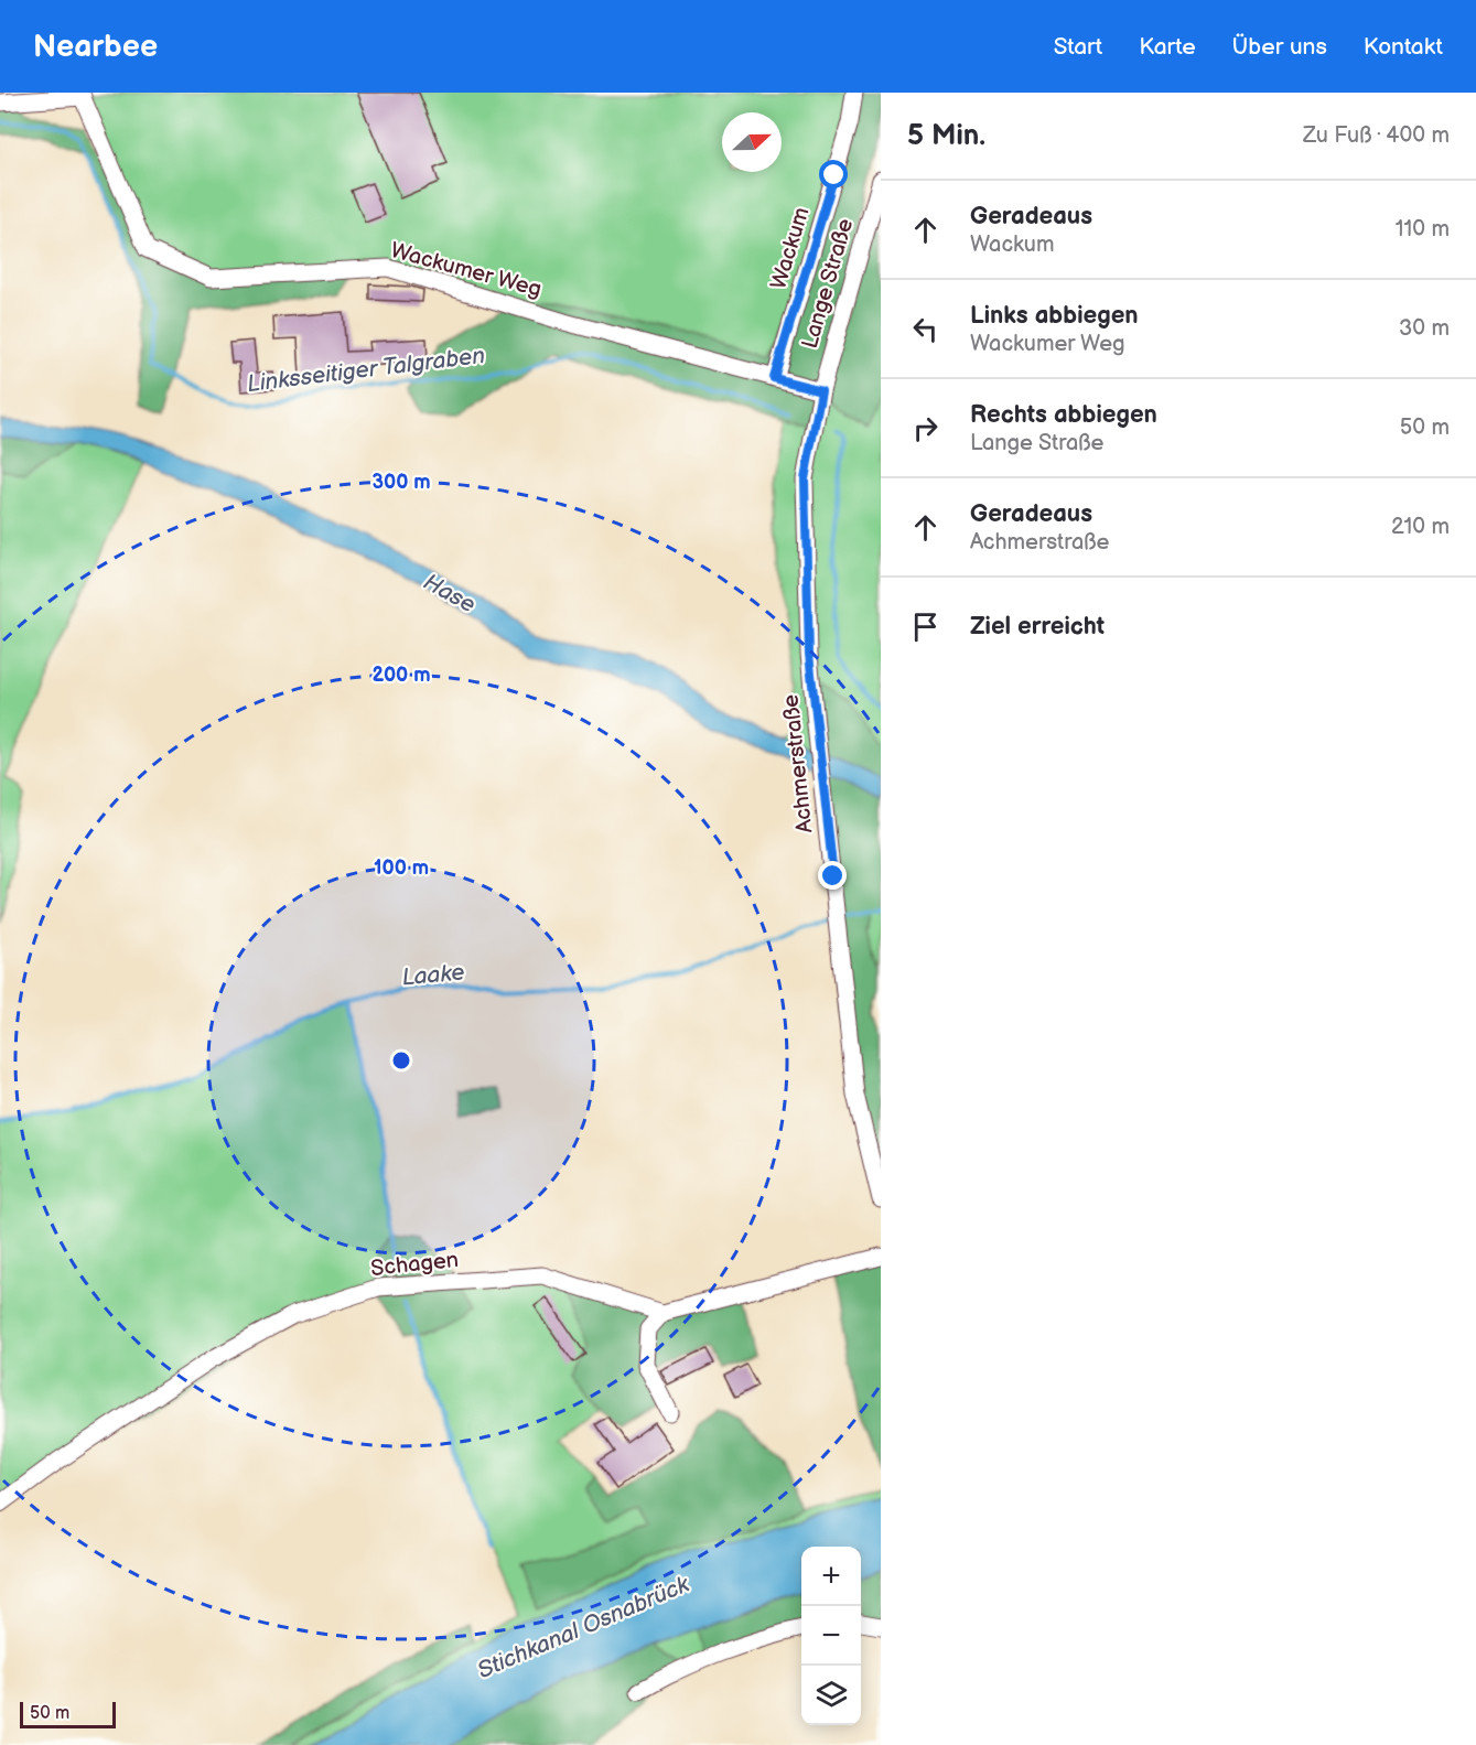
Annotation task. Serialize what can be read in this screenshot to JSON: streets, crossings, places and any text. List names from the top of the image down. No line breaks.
{"streets":{"street":["Wackum","Wackumer Weg","Lange Straße","Achmerstraße","Schagen"]},"crossings":[["Wackum","Wackumer Weg"],["Wackumer Weg","Lange Straße"],["Lange Straße","Achmerstraße"]],"water":["Linksseitiger Talgraben","Hase","Laake","Stichkanal Osnabrück"],"scale_bar":"50 m","north":"right","page":{"header":"Nearbee","nav":["Start","Karte","Über uns","Kontakt"],"heading":["5 Min.","Zu Fuß · 400 m"],"list":[["Geradeaus","Wackum","110 m"],["Links abbiegen","Wackumer Weg","30 m"],["Rechts abbiegen","Lange Straße","50 m"],["Geradeaus","Achmerstraße","210 m"],"Ziel erreicht"],"map_buttons":["+","−"],"scale":"50 m"},"rings":["300 m","200 m","100 m"]}
